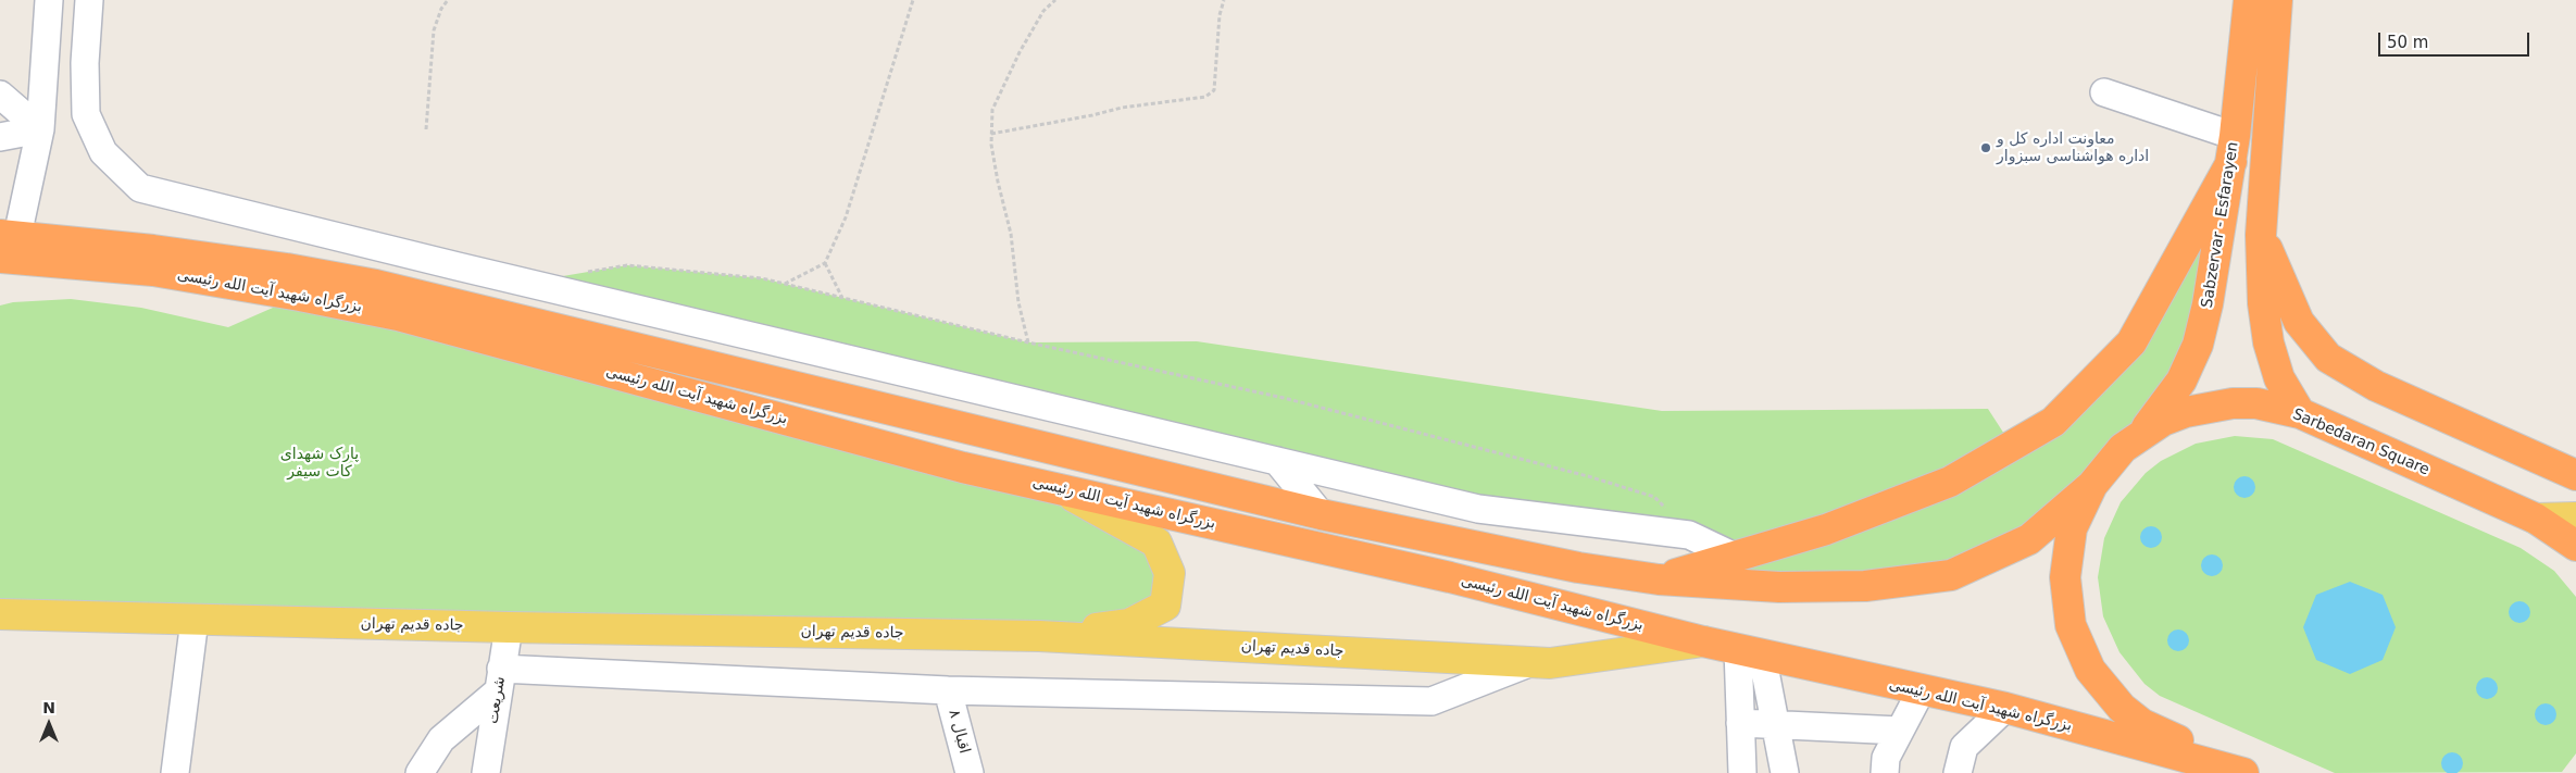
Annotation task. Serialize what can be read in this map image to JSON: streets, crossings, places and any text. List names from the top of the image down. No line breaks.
{"streets":{"highway":["Sabzervar - Esfarayen","بزرگراه شهید آیت الله رئیسی","Sarbedaran Square"],"main road":["جاده قدیم تهران"],"street":["شریعت","اقبال ۸"]},"crossings":[["Sabzervar - Esfarayen","Sarbedaran Square"],["بزرگراه شهید آیت الله رئیسی","Sarbedaran Square"],["بزرگراه شهید آیت الله رئیسی","جاده قدیم تهران"],["جاده قدیم تهران","شریعت"]],"parks":["پارک شهدای کات سیفر"],"places":["معاونت اداره کل و اداره هواشناسی سبزوار"],"scale_bar":"50 m","north":"top"}
